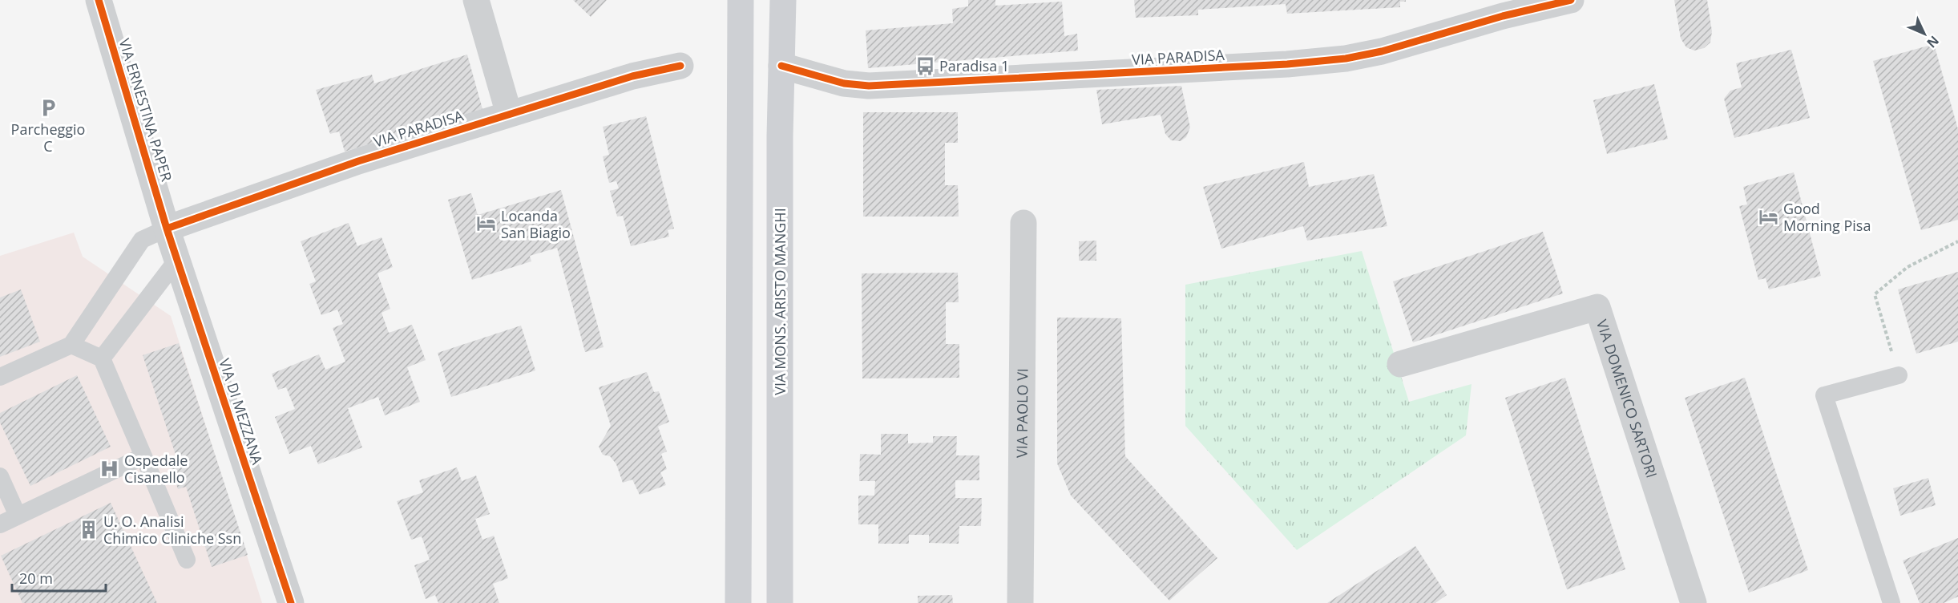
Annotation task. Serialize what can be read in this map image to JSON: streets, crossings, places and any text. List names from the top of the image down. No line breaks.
{"streets":{"main road":["VIA MONS. ARISTO MANGHI"],"street":["VIA PARADISA","VIA ERNESTINA PAPER","VIA DOMENICO SARTORI","VIA DI MEZZANA","VIA PAOLO VI"]},"crossings":[["VIA PARADISA","VIA ERNESTINA PAPER"],["VIA PARADISA","VIA MONS. ARISTO MANGHI"],["VIA PARADISA","VIA DI MEZZANA"],["VIA ERNESTINA PAPER","VIA DI MEZZANA"]],"places":{"bus stop":["Paradisa 1"],"parking":["Parcheggio C"],"hotel":["Good Morning Pisa","Locanda San Biagio"],"hospital":["Ospedale Cisanello"],"building":["U. O. Analisi Chimico Cliniche Ssn"]},"scale_bar":"20 m","north":"bottom right"}
